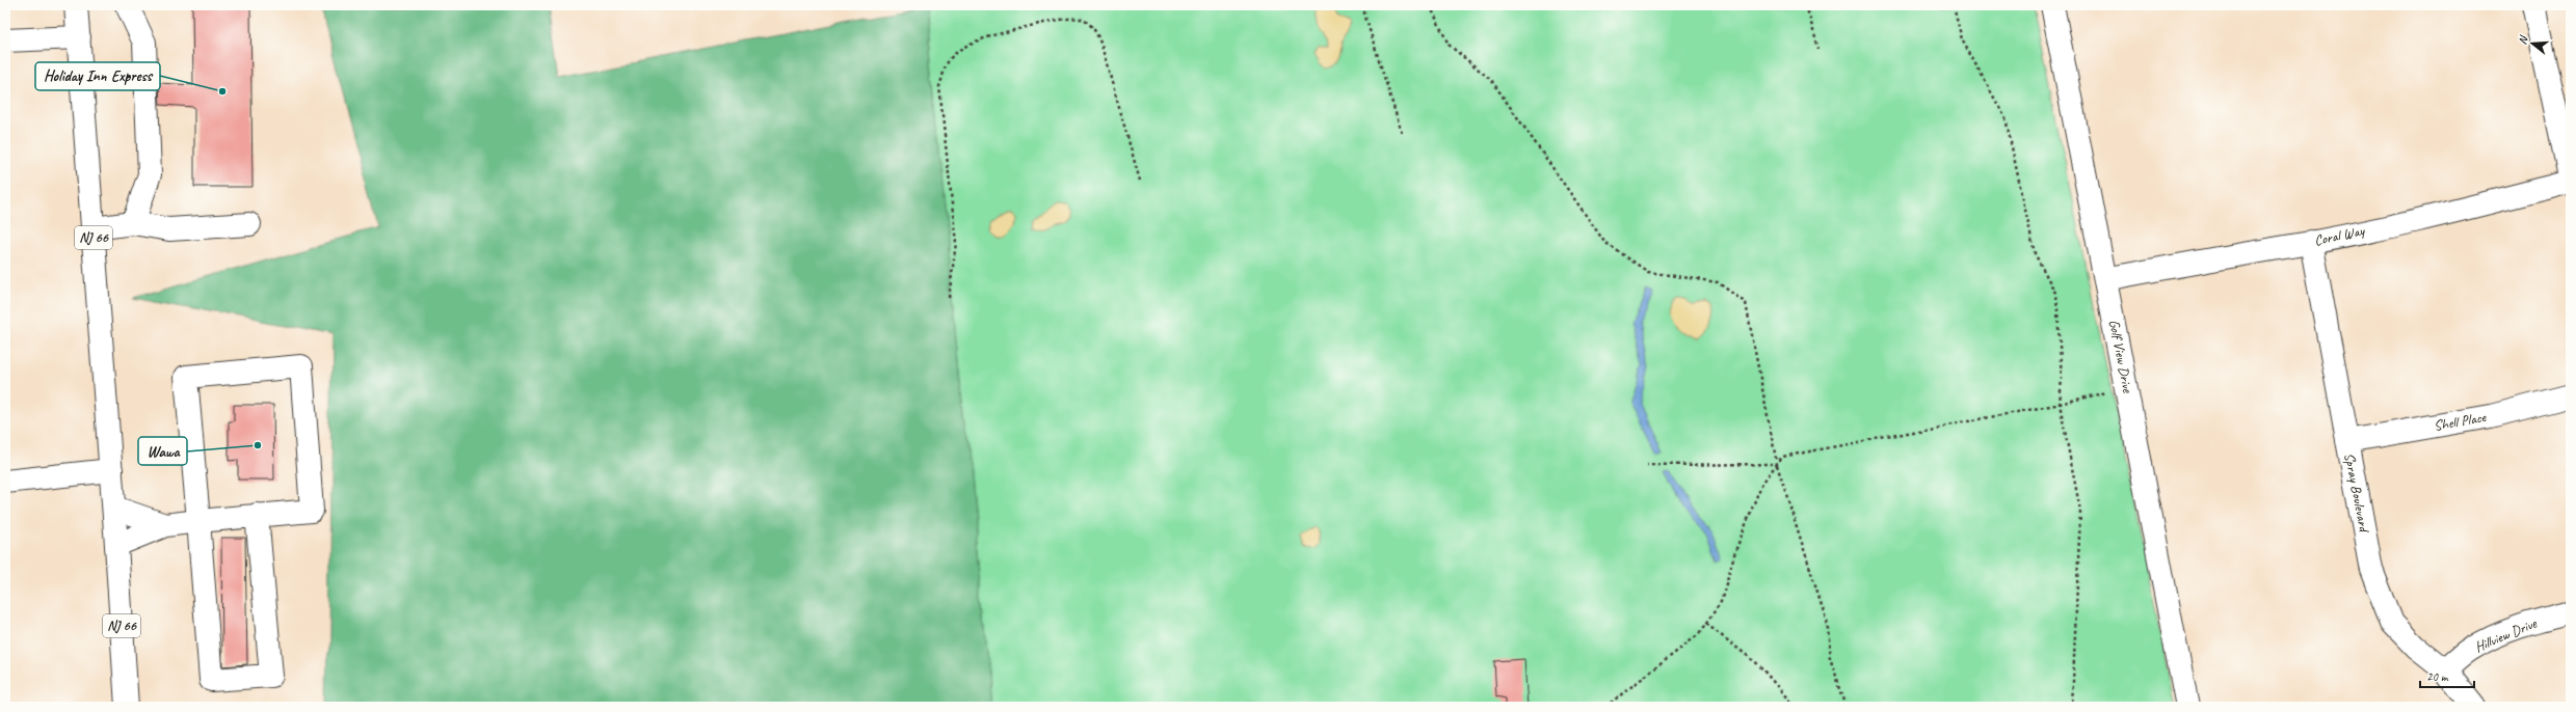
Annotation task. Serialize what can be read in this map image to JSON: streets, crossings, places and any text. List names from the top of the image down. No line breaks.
{"streets":{"main road":["Coral Way","NJ 66","Golf View Drive","Shell Place","Spray Boulevard","Hillview Drive"]},"crossings":[["Coral Way","Golf View Drive"],["Coral Way","Spray Boulevard"],["Shell Place","Spray Boulevard"],["Spray Boulevard","Hillview Drive"]],"places":["Holiday Inn Express","Wawa"],"scale_bar":"20 m","north":"left"}
